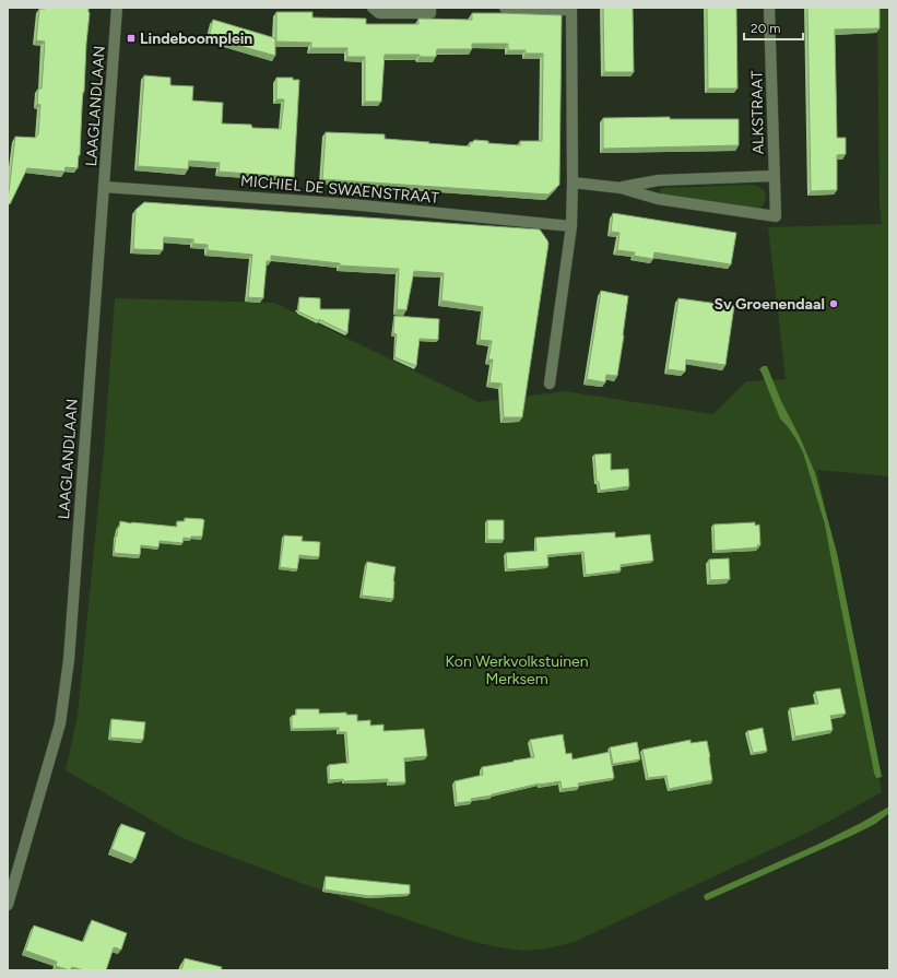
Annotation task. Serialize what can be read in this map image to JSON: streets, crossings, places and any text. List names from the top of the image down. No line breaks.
{"streets":{"street":["LAAGLANDLAAN","ALKSTRAAT","MICHIEL DE SWAENSTRAAT"]},"crossings":[["LAAGLANDLAAN","MICHIEL DE SWAENSTRAAT"]],"parks":["Kon Werkvolkstuinen Merksem"],"places":{"transit":["Lindeboomplein"],"other":["Sv Groenendaal"]},"scale_bar":"20 m"}
